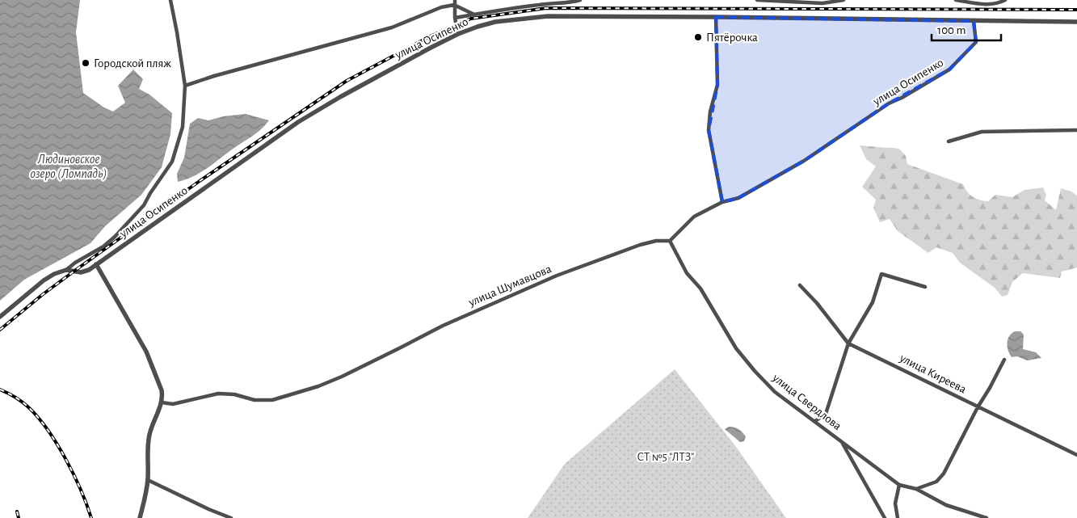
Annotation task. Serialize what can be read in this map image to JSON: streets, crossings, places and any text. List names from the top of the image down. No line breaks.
{"streets":{"street":["улица Осипенко","улица Шумавцова","улица Киреева","улица Свердлова"]},"crossings":[["улица Шумавцова","улица Свердлова"]],"water":["Людиновское озеро (Ломпадь)"],"parks":["СТ №5 \"ЛТЗ\""],"places":["Пятёрочка","Городской пляж"],"scale_bar":"100 m"}
